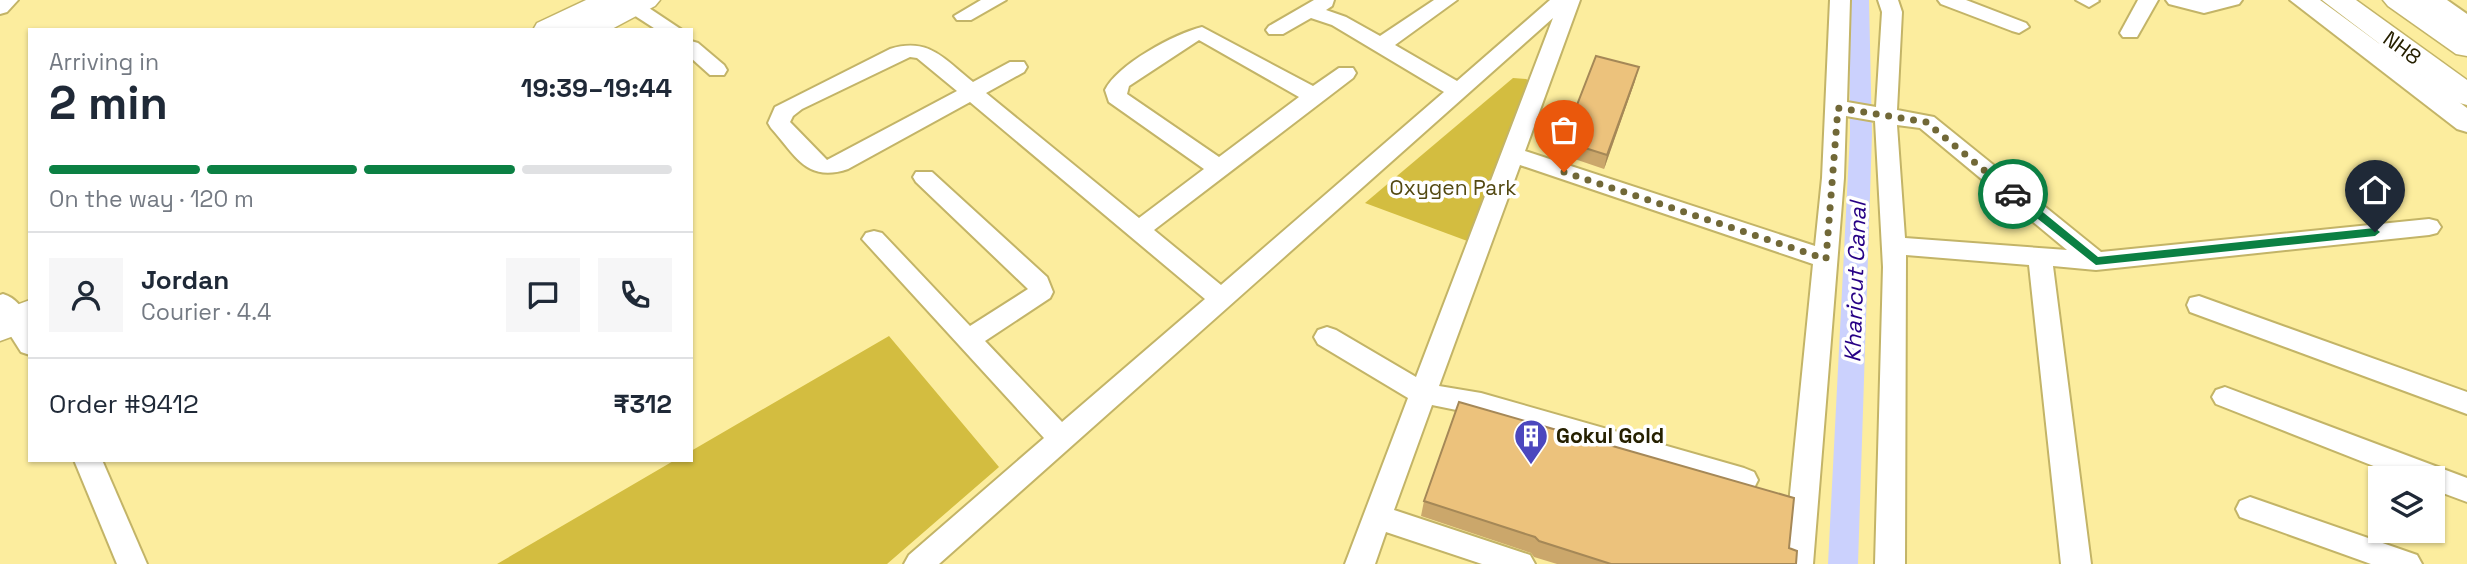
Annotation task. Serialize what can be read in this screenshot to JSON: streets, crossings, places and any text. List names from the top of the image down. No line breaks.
{"streets":{"main road":["NH8"]},"water":["Kharicut Canal"],"parks":["Oxygen Park"],"places":{"building":["Gokul Gold"]},"page":{"heading":["2 min","Arriving in","19:39–19:44"],"panel":["Jordan","Courier · 4.4","Order #9412","₹312"],"bar":"On the way · 120 m"}}
